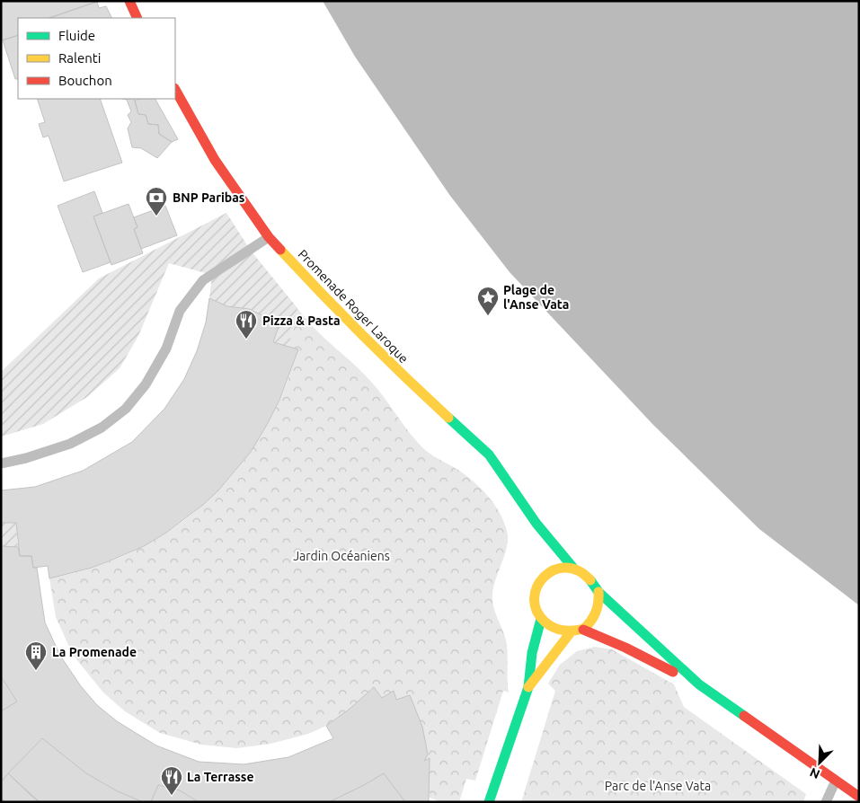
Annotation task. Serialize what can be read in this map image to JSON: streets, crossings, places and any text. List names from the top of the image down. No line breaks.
{"streets":{"main road":["Promenade Roger Laroque"]},"parks":["Jardin Océaniens","Parc de l'Anse Vata"],"places":{"bank":["BNP Paribas"],"place":["Plage de l'Anse Vata"],"restaurant":["Pizza & Pasta","La Terrasse"],"building":["La Promenade"]},"legend":["Fluide","Ralenti","Bouchon"],"north":"bottom left"}
